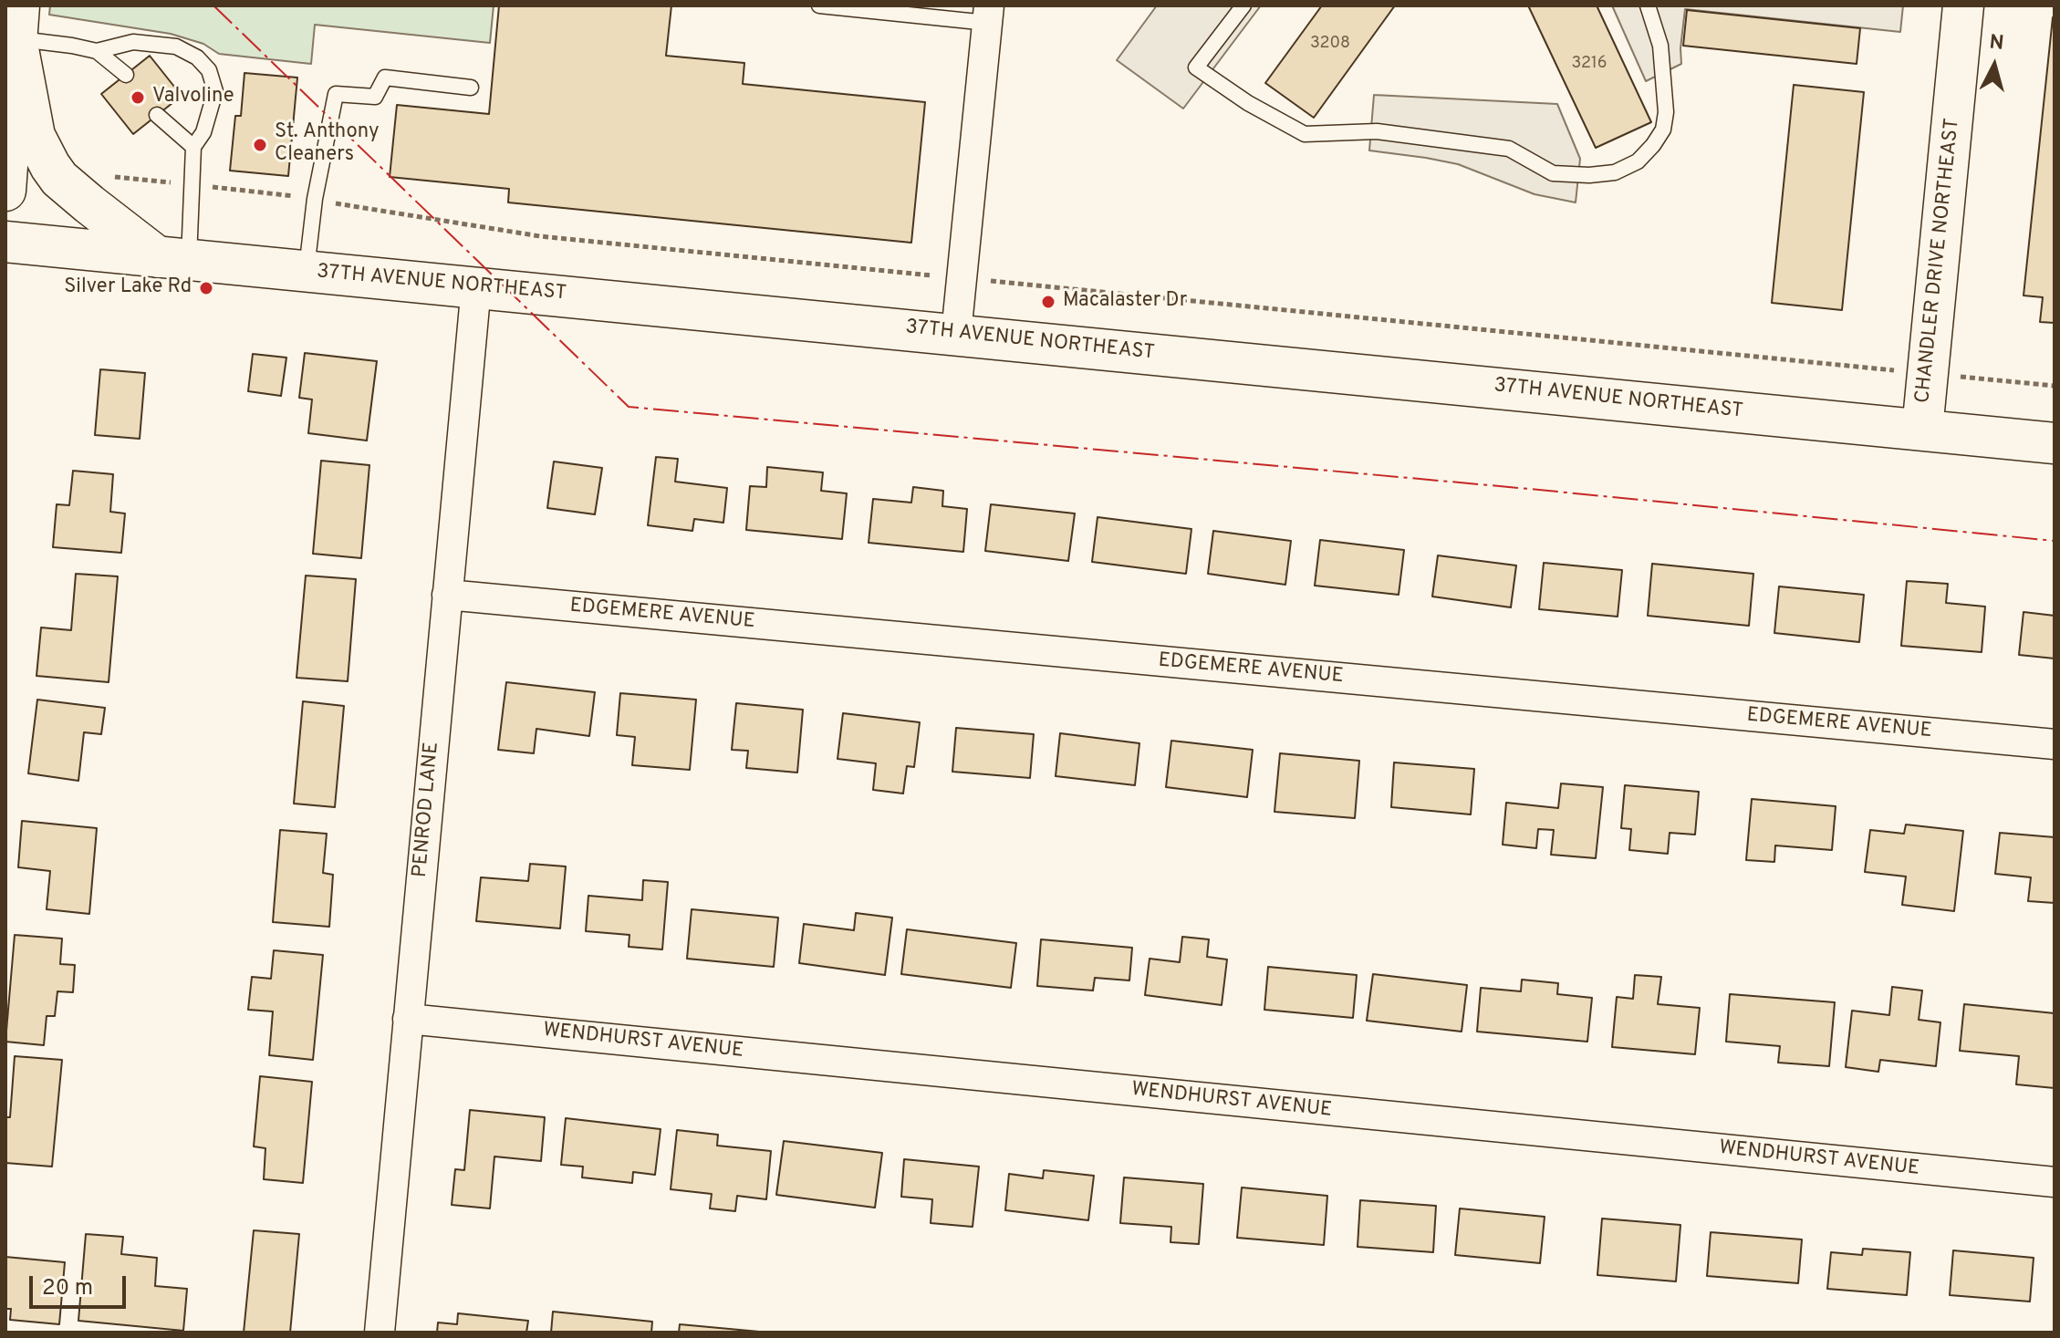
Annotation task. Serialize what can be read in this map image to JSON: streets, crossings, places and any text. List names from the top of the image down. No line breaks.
{"streets":{"main road":["CHANDLER DRIVE NORTHEAST","37TH AVENUE NORTHEAST"],"street":["EDGEMERE AVENUE","PENROD LANE","WENDHURST AVENUE"]},"crossings":[["CHANDLER DRIVE NORTHEAST","37TH AVENUE NORTHEAST"],["37TH AVENUE NORTHEAST","PENROD LANE"],["EDGEMERE AVENUE","PENROD LANE"],["PENROD LANE","WENDHURST AVENUE"]],"places":["Valvoline","St. Anthony Cleaners","Silver Lake Rd","Macalaster Dr"],"house_numbers":["3208","3216"],"scale_bar":"20 m","north":"top"}
